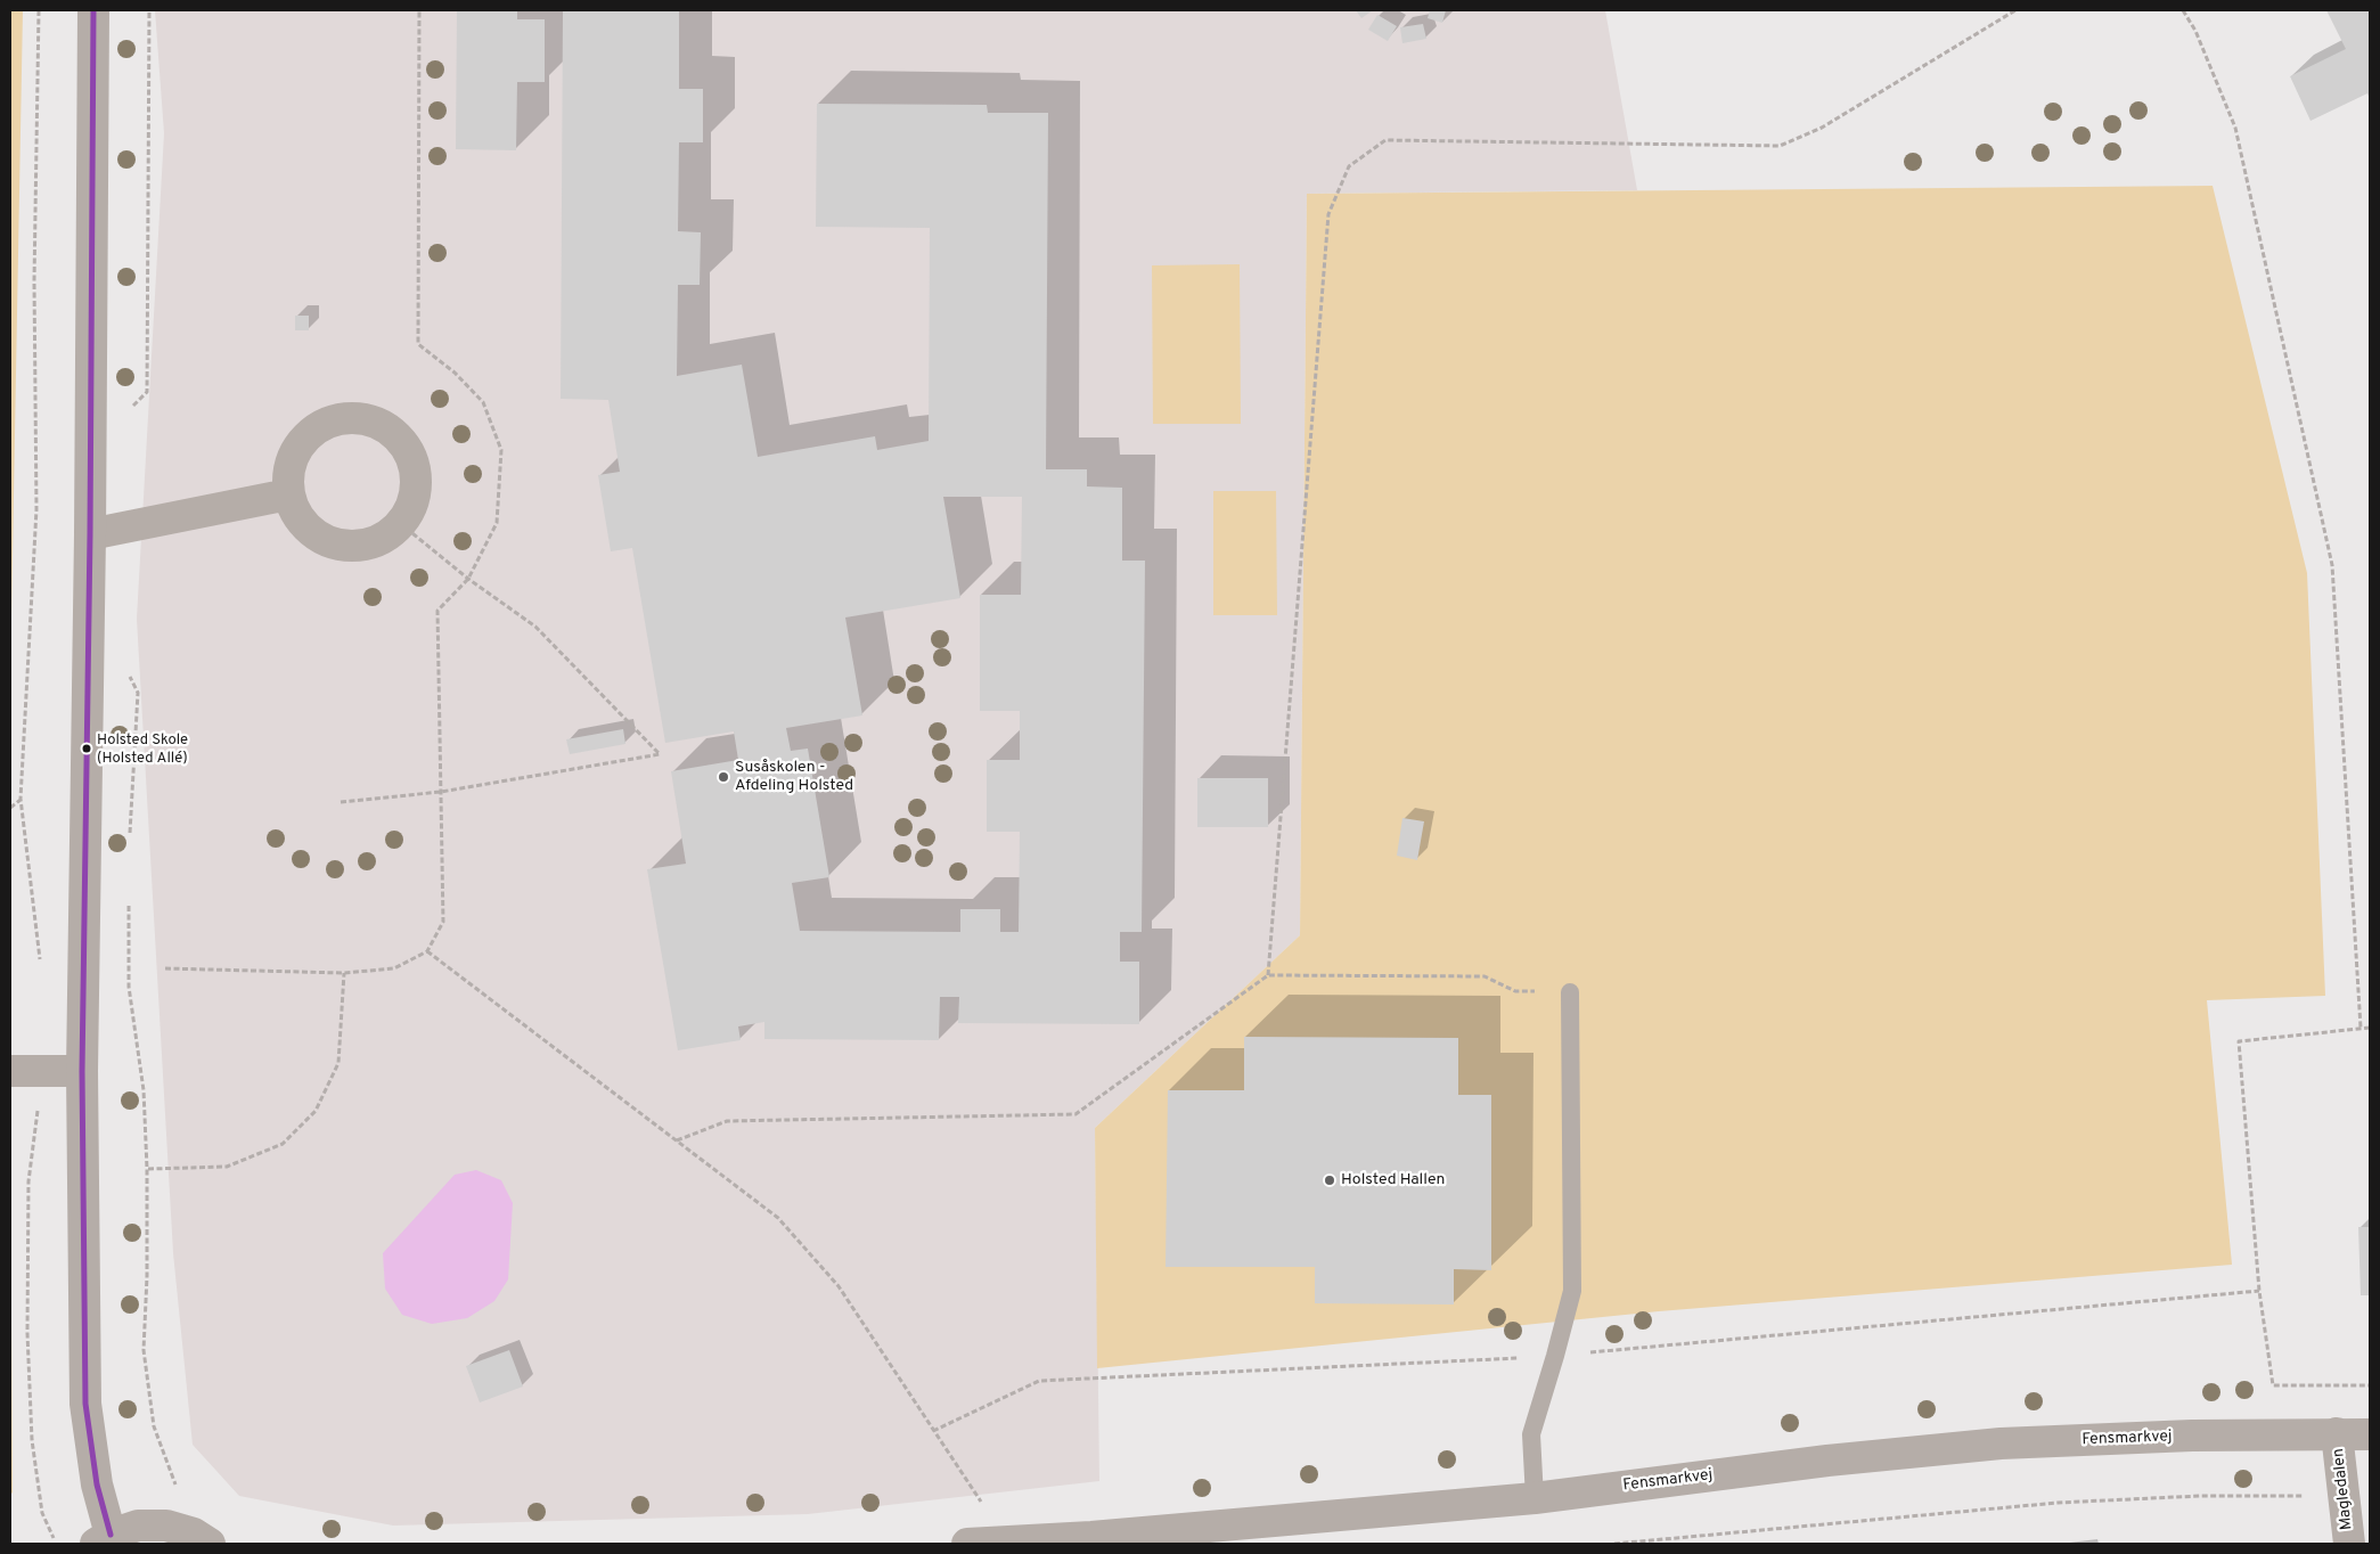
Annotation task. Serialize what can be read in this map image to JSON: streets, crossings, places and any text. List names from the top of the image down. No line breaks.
{"streets":{"street":["Fensmarkvej","Magledalen"]},"crossings":[["Fensmarkvej","Magledalen"]],"places":["Holsted Skole (Holsted Allé)","Susåskolen - Afdeling Holsted","Holsted Hallen"]}
